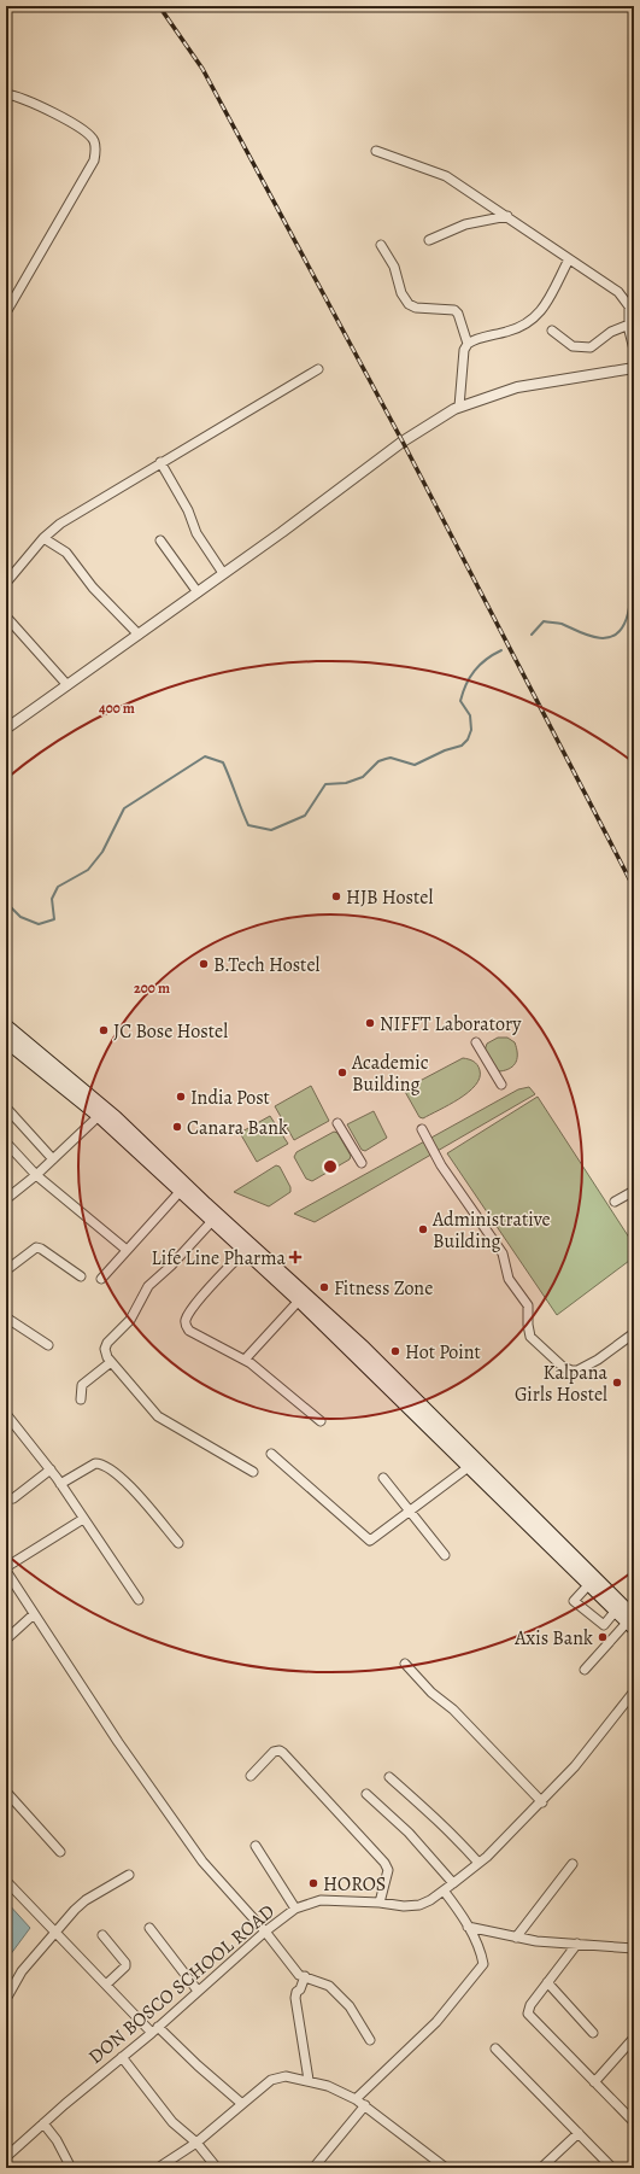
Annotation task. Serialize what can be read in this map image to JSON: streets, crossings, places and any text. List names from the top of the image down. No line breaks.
{"streets":{"street":["DON BOSCO SCHOOL ROAD"]},"places":{"other":["HJB Hostel","B.Tech Hostel","NIFFT Laboratory","JC Bose Hostel","Academic Building","India Post","Canara Bank","Administrative Building","Fitness Zone","Hot Point","Kalpana Girls Hostel","Axis Bank","HOROS"],"health":["Life Line Pharma"]},"rings":["400 m","200 m"]}
